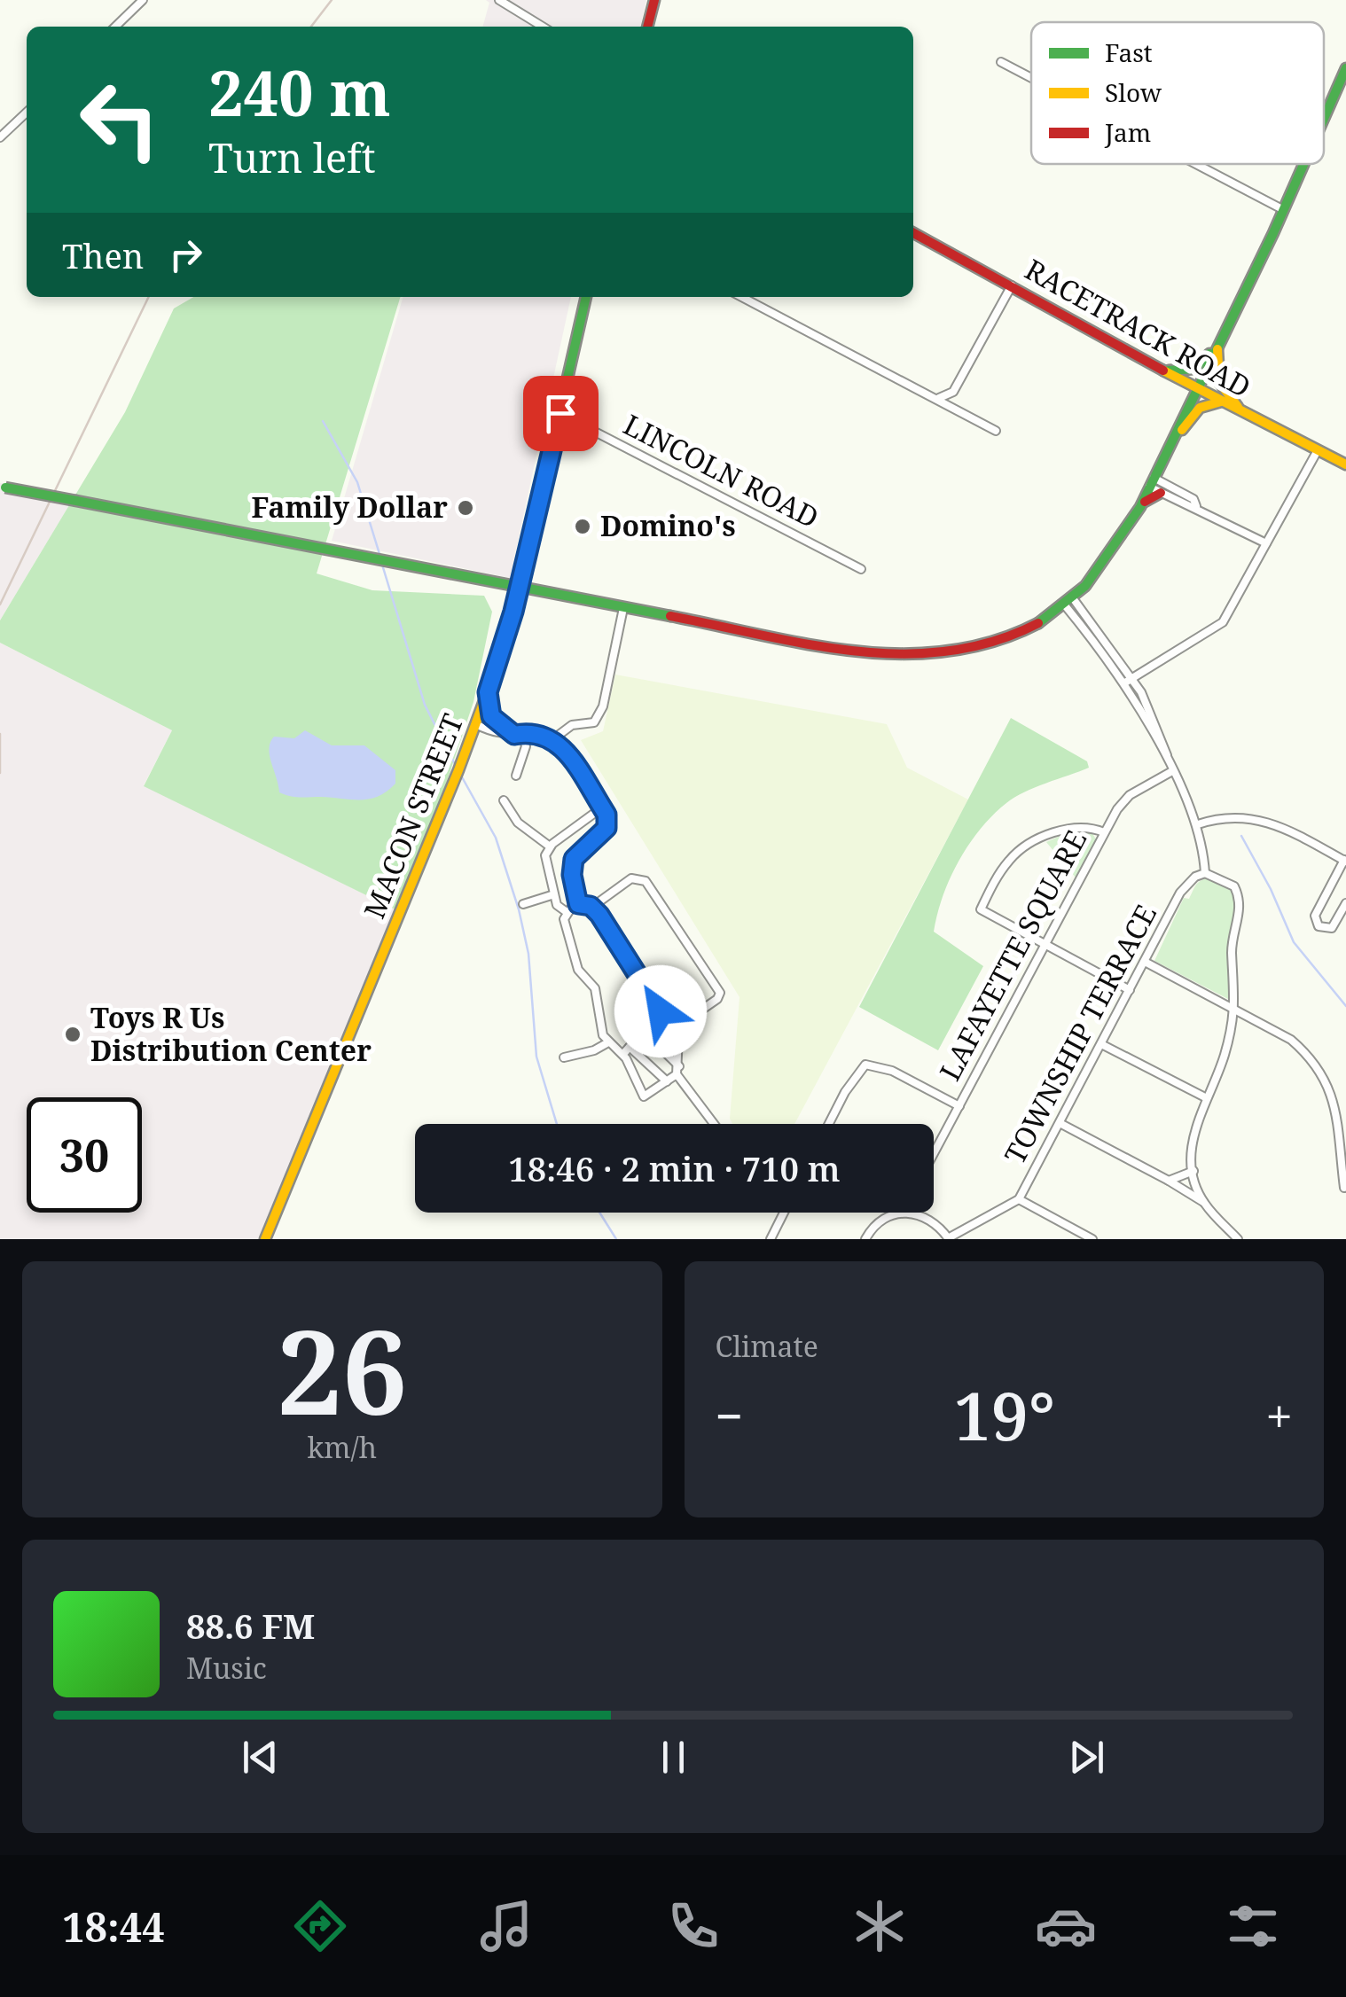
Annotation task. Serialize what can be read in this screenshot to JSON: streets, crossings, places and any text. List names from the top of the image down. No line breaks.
{"streets":{"main road":["RACETRACK ROAD","MACON STREET"],"street":["LINCOLN ROAD","LAFAYETTE SQUARE","TOWNSHIP TERRACE"]},"crossings":[["LINCOLN ROAD","MACON STREET"]],"places":["Family Dollar","Domino's","Toys R Us Distribution Center"],"legend":["Fast","Slow","Jam"],"page":{"turn":["240 m","Turn left"],"then":"Then","limit":"30","trip":"18:46 · 2 min · 710 m","tile":[["26","km/h"],"Climate"],"heat":["−","19°","+"],"song":["88.6 FM","Music"],"tabs":"18:44"}}
